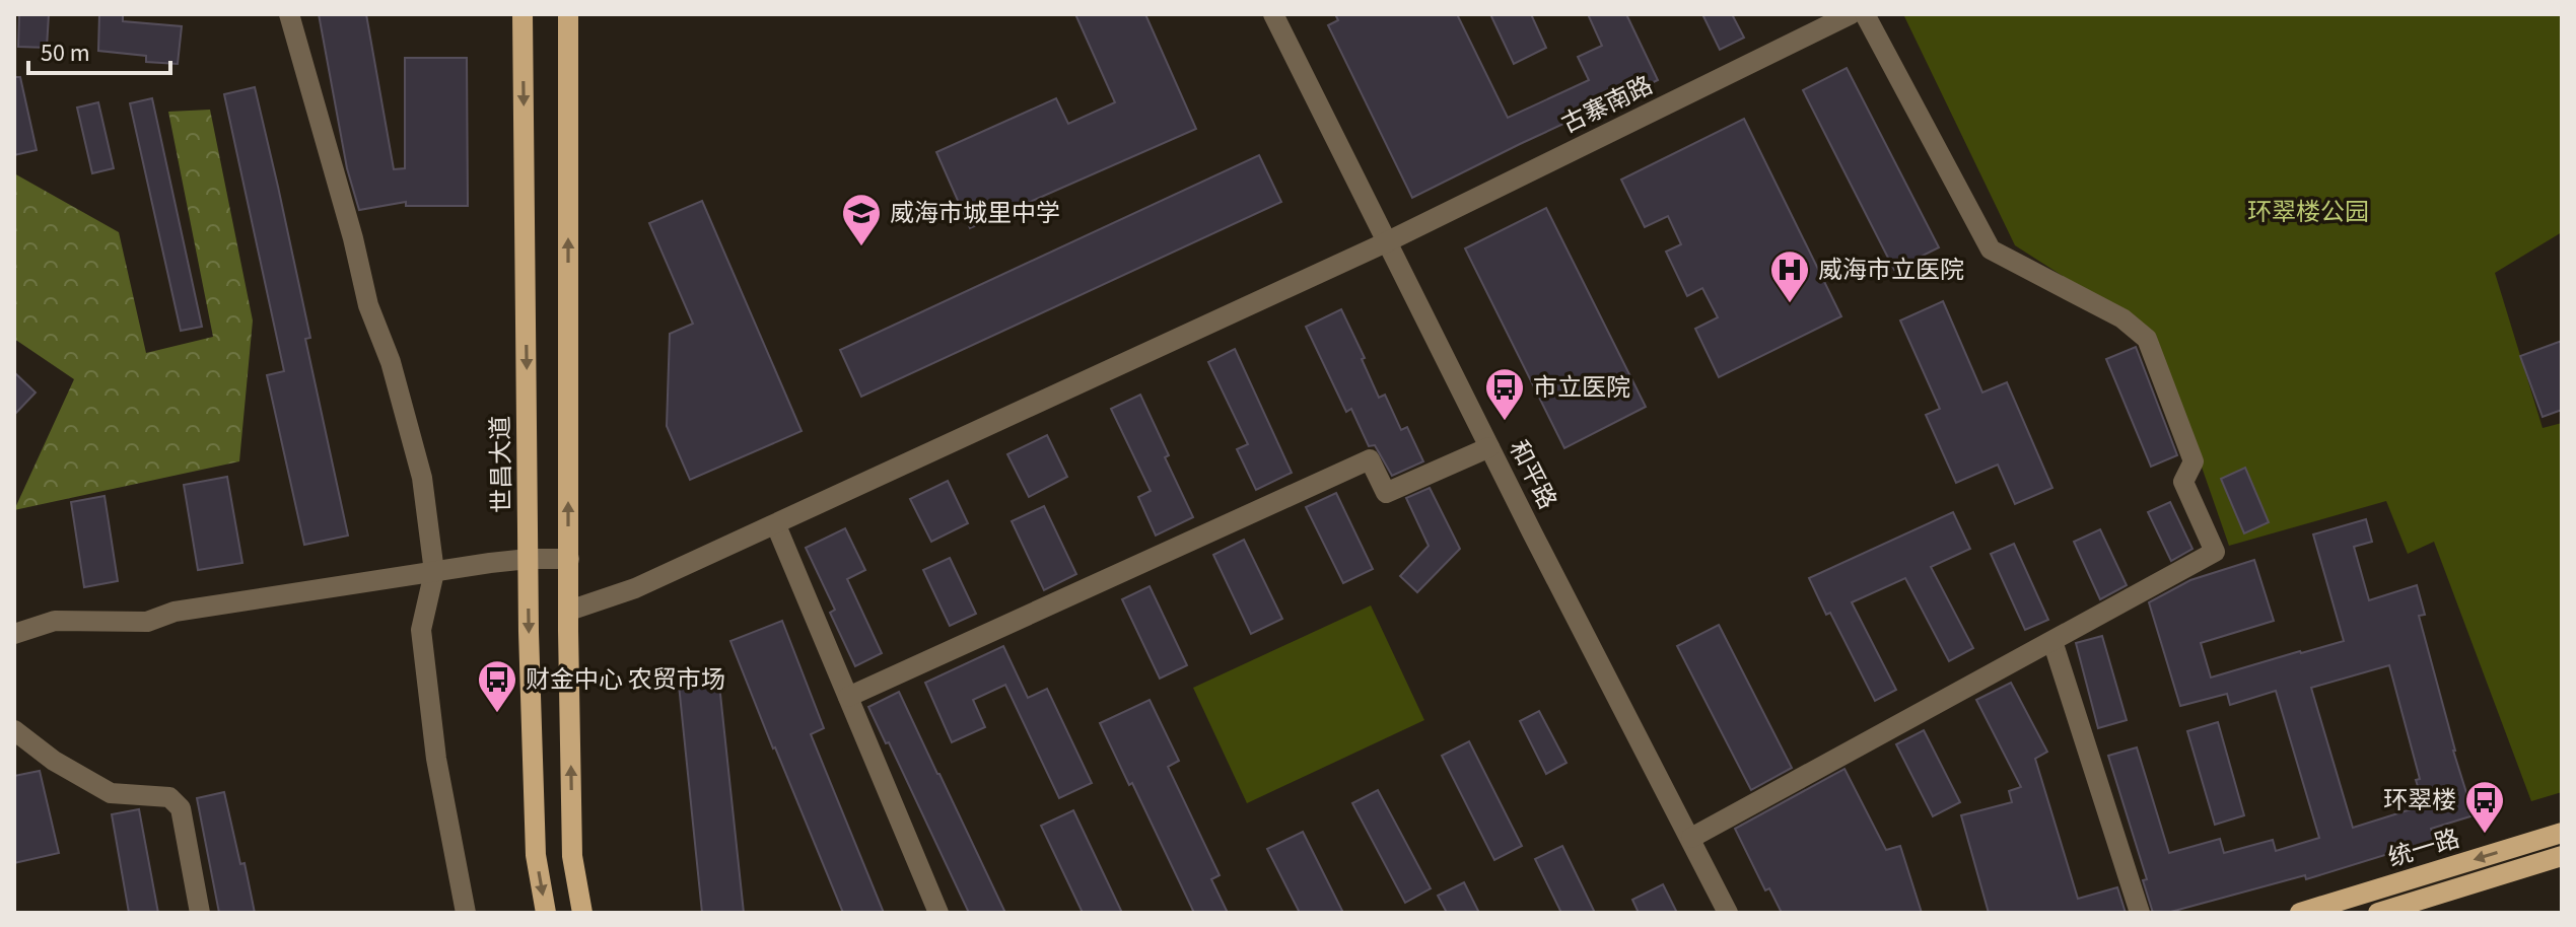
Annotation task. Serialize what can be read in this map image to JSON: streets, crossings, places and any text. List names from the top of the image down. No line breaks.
{"streets":{"main road":["世昌大道","统一路"],"street":["古寨南路","和平路"]},"crossings":[["古寨南路","和平路"]],"parks":["环翠楼公园"],"places":{"school or university":["威海市城里中学"],"hospital":["威海市立医院"],"bus stop":["市立医院","财金中心 农贸市场","环翠楼"]},"scale_bar":"50 m"}
